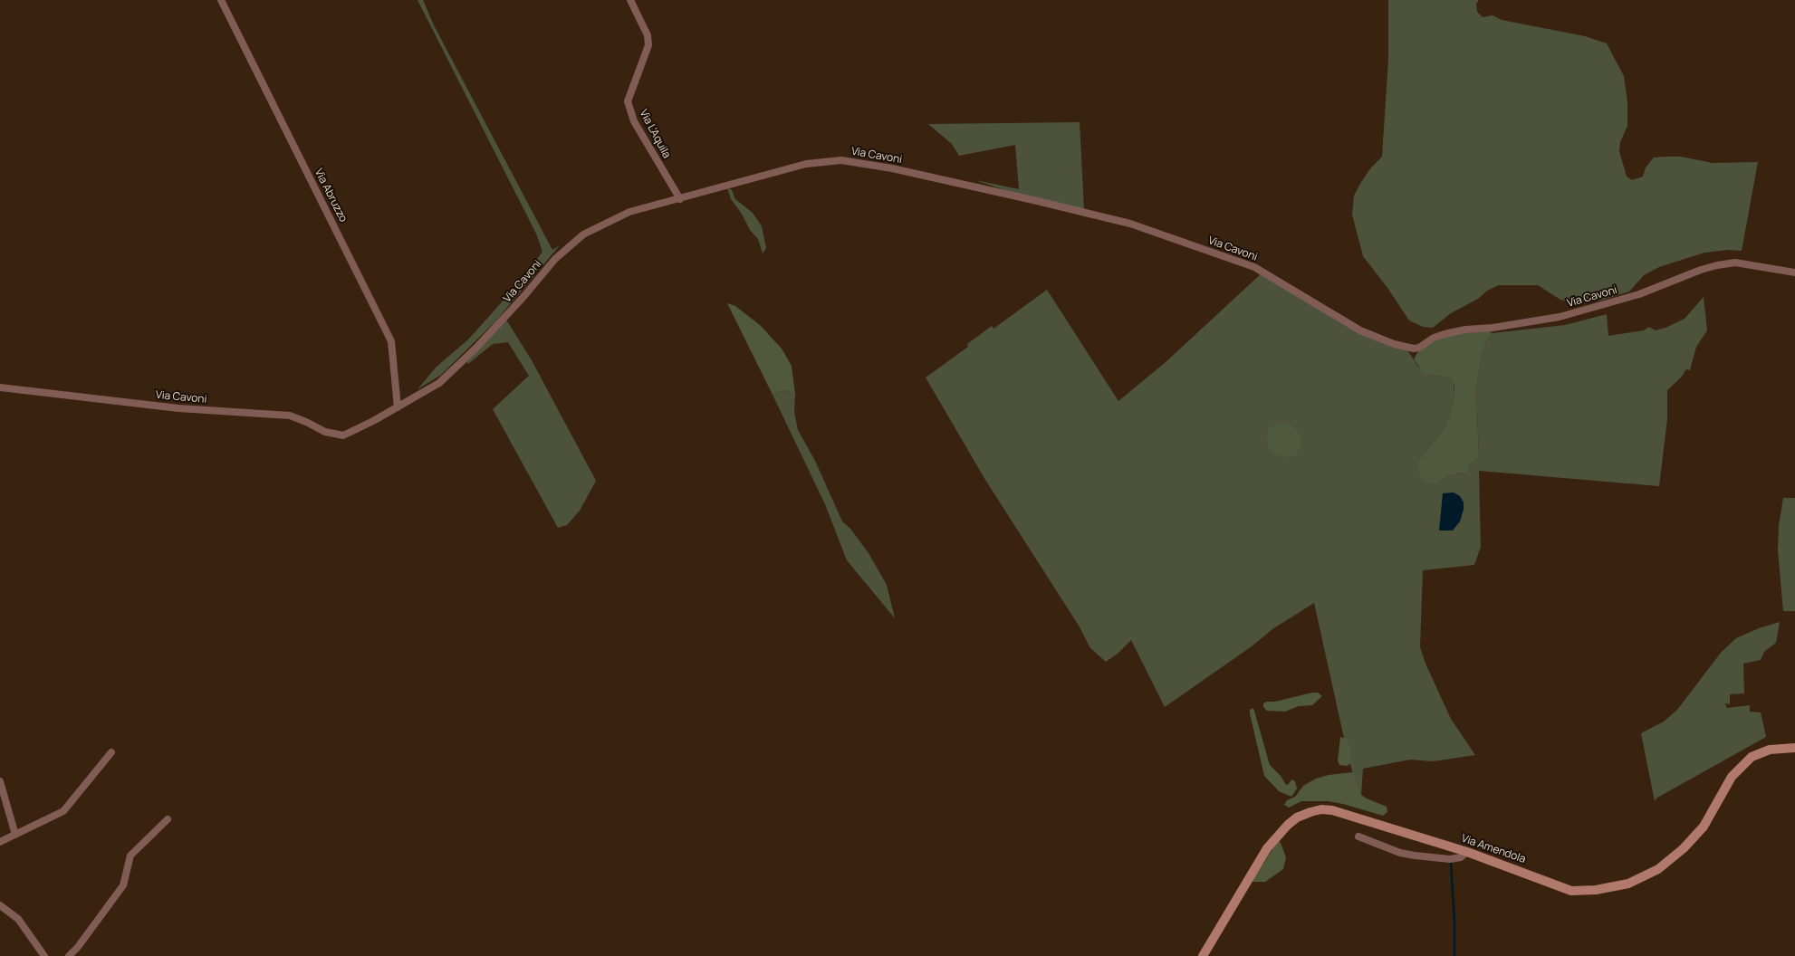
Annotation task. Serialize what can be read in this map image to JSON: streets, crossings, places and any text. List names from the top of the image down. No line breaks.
{"streets":{"main road":["Via Amendola"],"street":["Via L'Aquila","Via Cavoni","Via Abruzzo"]},"crossings":[["Via L'Aquila","Via Cavoni"],["Via Cavoni","Via Abruzzo"]]}
